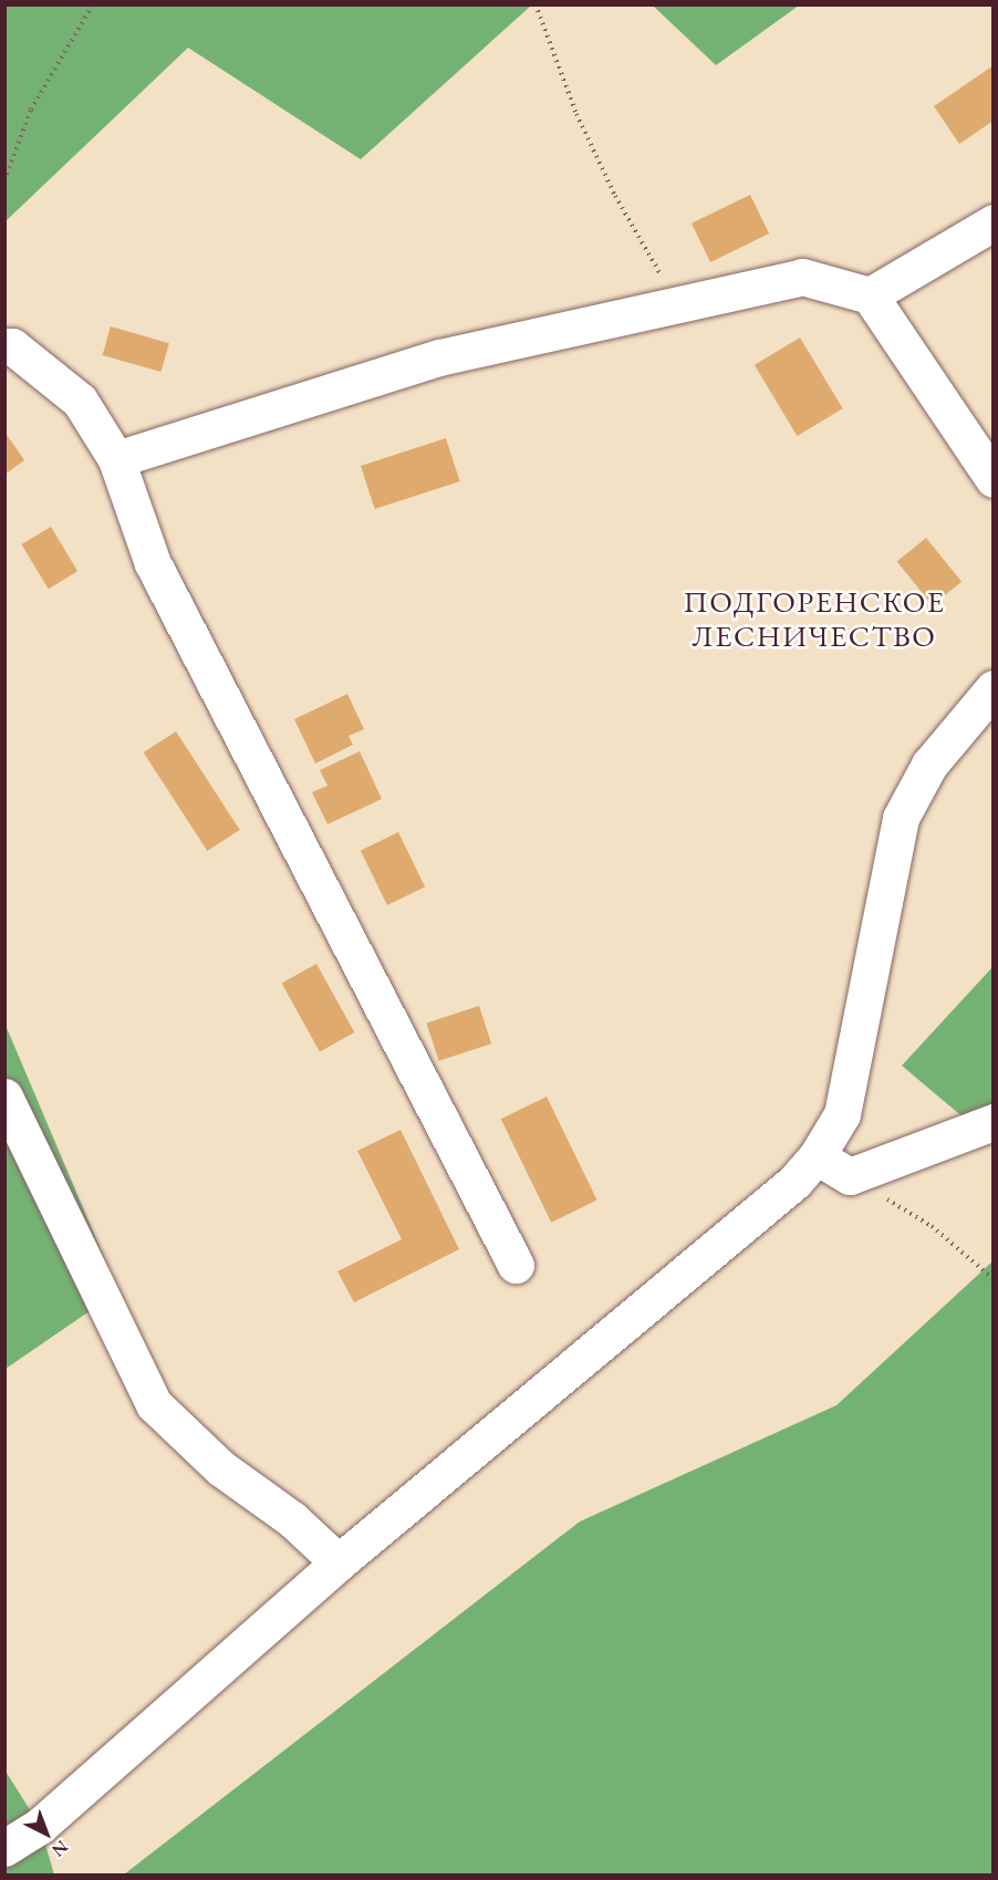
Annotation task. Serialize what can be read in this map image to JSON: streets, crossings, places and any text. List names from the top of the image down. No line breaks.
{"districts":["ПОДГОРЕНСКОЕ ЛЕСНИЧЕСТВО"],"north":"bottom right"}
